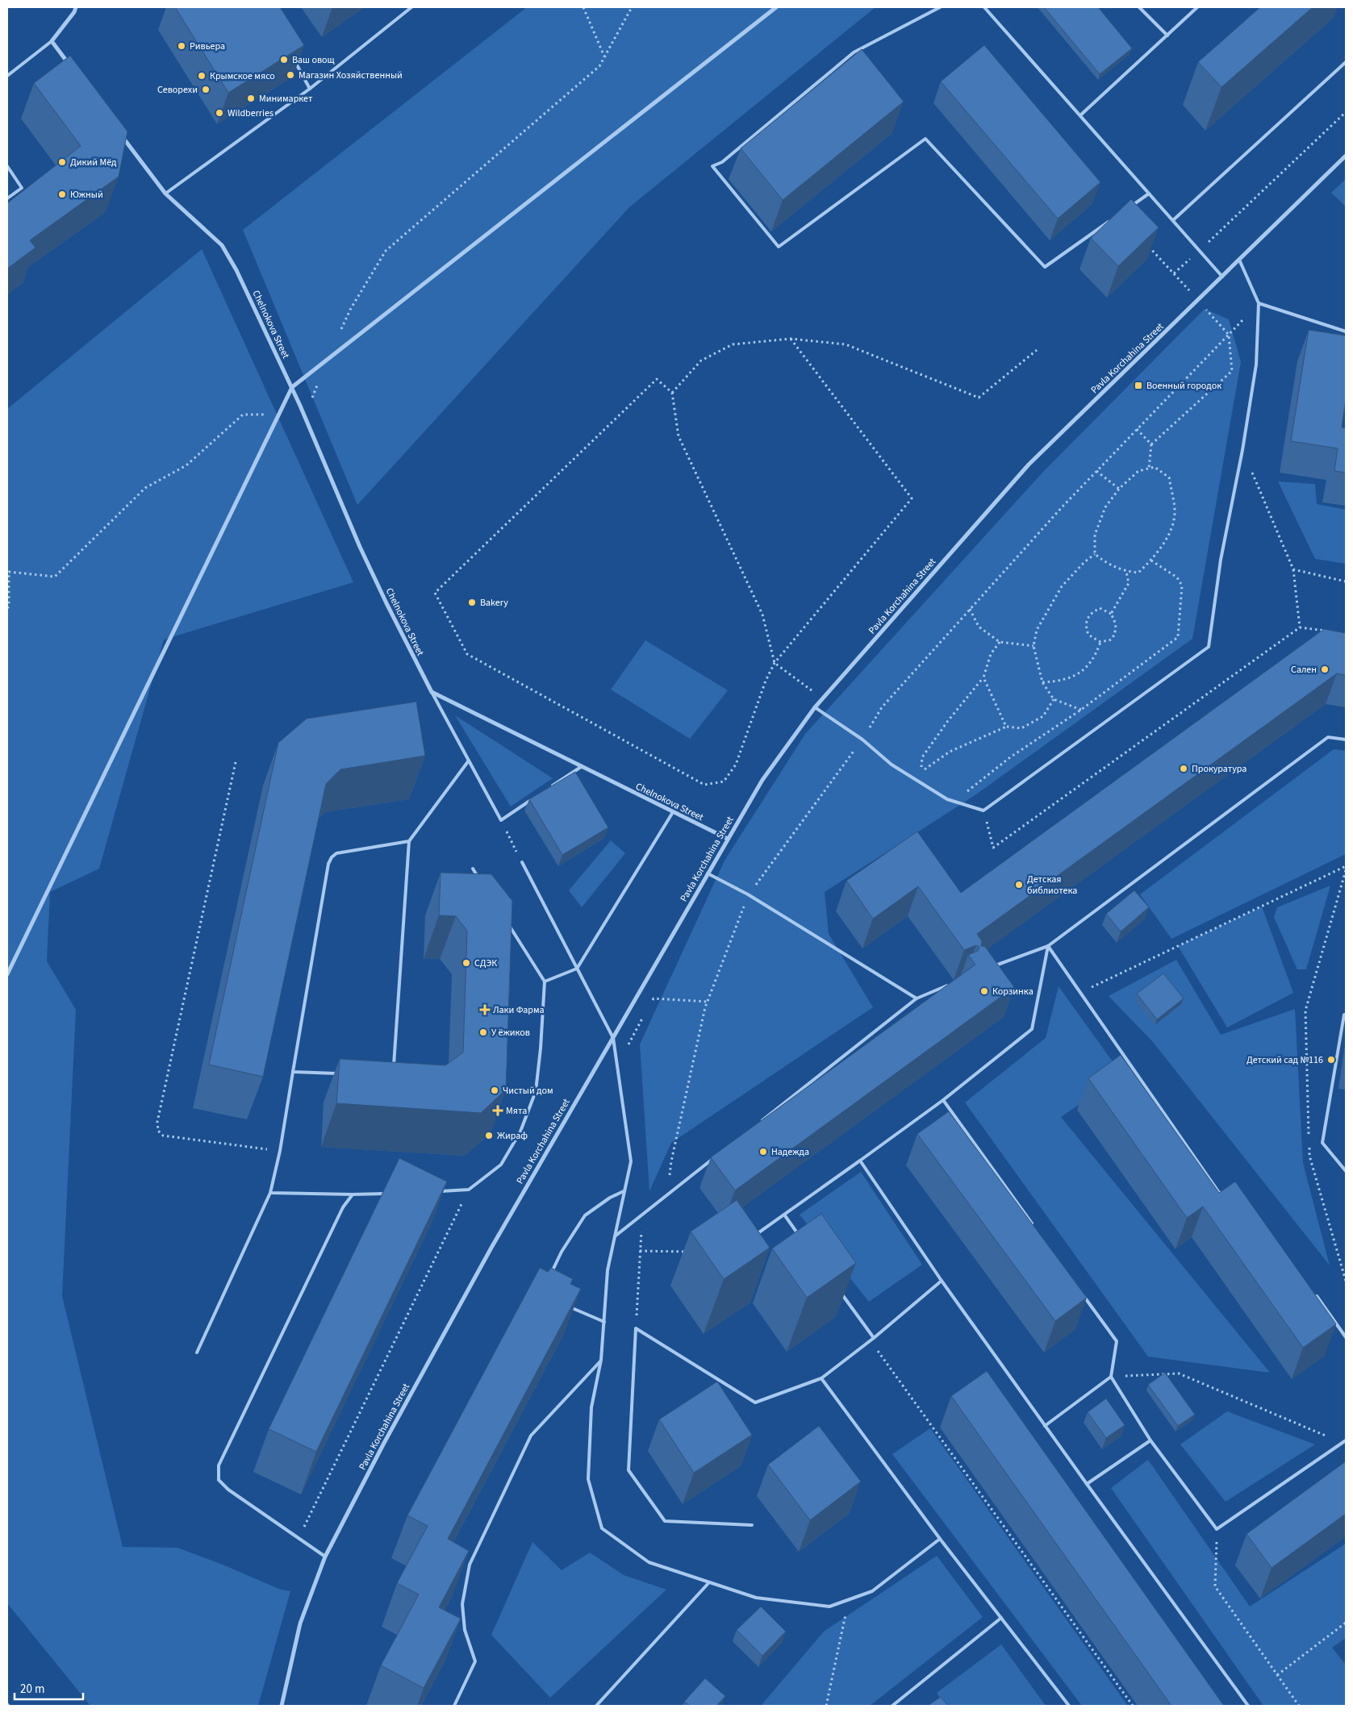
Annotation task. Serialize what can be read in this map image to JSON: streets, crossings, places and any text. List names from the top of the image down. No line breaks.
{"streets":{"street":["Chelnokova Street","Pavla Korchahina Street"]},"crossings":[["Chelnokova Street","Pavla Korchahina Street"]],"places":{"other":["Ривьера","Ваш овощ","Магазин Хозяйственный","Крымское мясо","Севорехи","Минимаркет","Wildberries","Дикий Мёд","Южный","Bakery","Сален","Прокуратура","Детская библиотека","СДЭК","Корзинка","У ёжиков","Детский сад №116","Чистый дом","Жираф","Надежда"],"transit":["Военный городок"],"health":["Лаки Фарма","Мята"]},"scale_bar":"20 m"}
